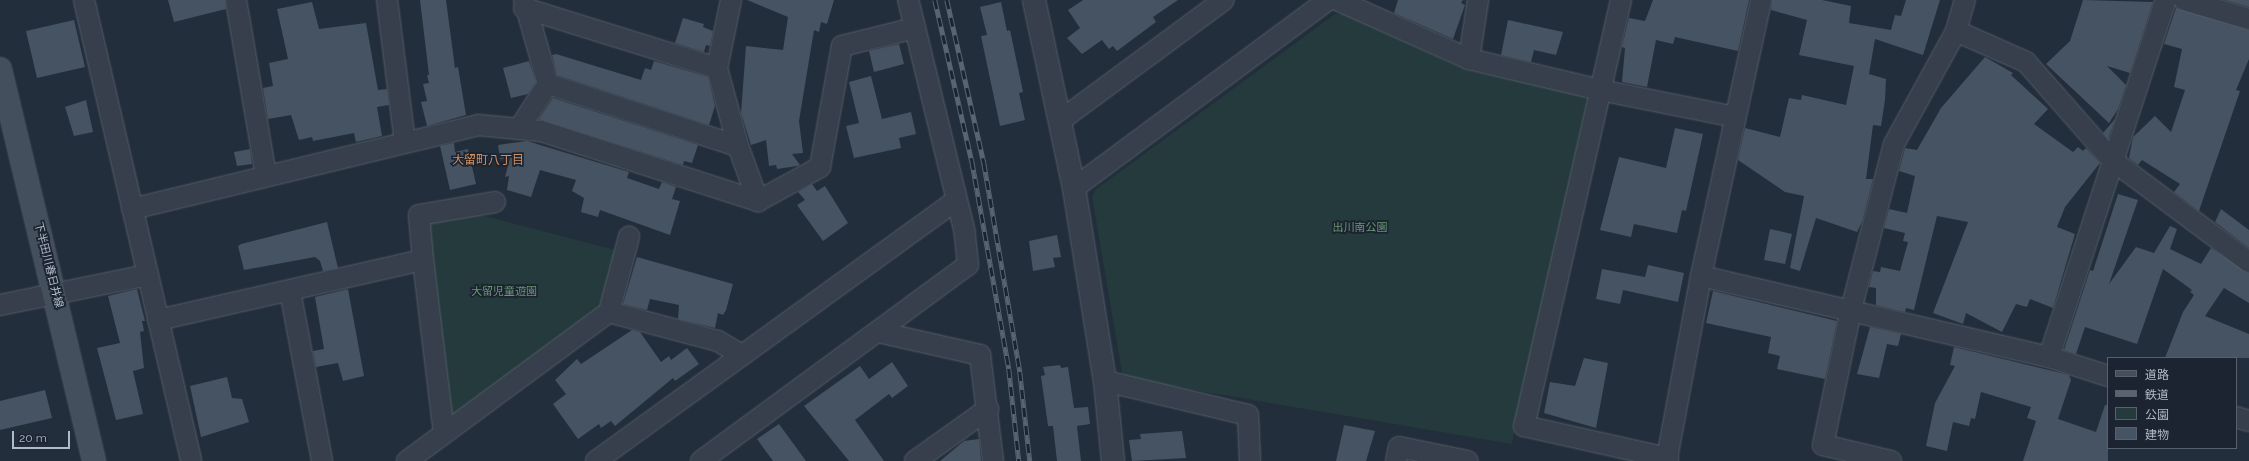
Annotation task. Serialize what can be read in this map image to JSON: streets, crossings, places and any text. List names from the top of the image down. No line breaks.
{"streets":{"main road":["下半田川春日井線"]},"districts":["大留町八丁目"],"parks":["出川南公園","大留児童遊園"],"legend":["道路","鉄道","公園","建物"],"scale_bar":"20 m"}
